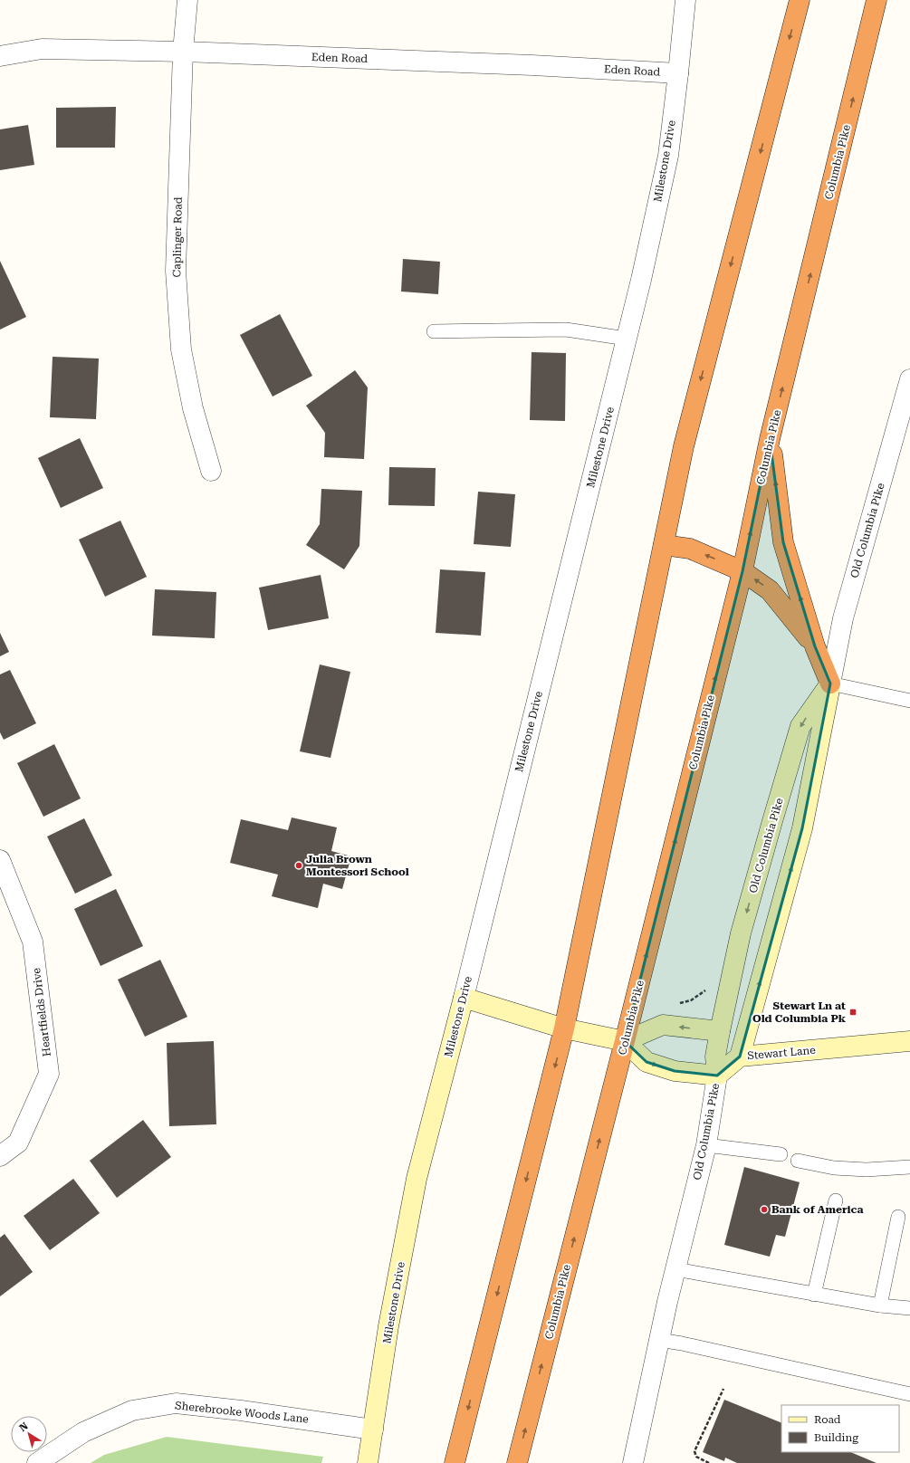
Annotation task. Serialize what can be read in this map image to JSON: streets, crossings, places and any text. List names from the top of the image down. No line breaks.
{"streets":{"highway":["Columbia Pike"],"street":["Eden Road","Milestone Drive","Caplinger Road","Old Columbia Pike","Heartfields Drive","Stewart Lane","Sherebrooke Woods Lane"]},"crossings":[["Eden Road","Milestone Drive"],["Eden Road","Caplinger Road"],["Milestone Drive","Sherebrooke Woods Lane"],["Old Columbia Pike","Stewart Lane"]],"places":{"other":["Julia Brown Montessori School","Bank of America"],"transit":["Stewart Ln at Old Columbia Pk"]},"legend":["Road","Building"],"north":"top left"}
